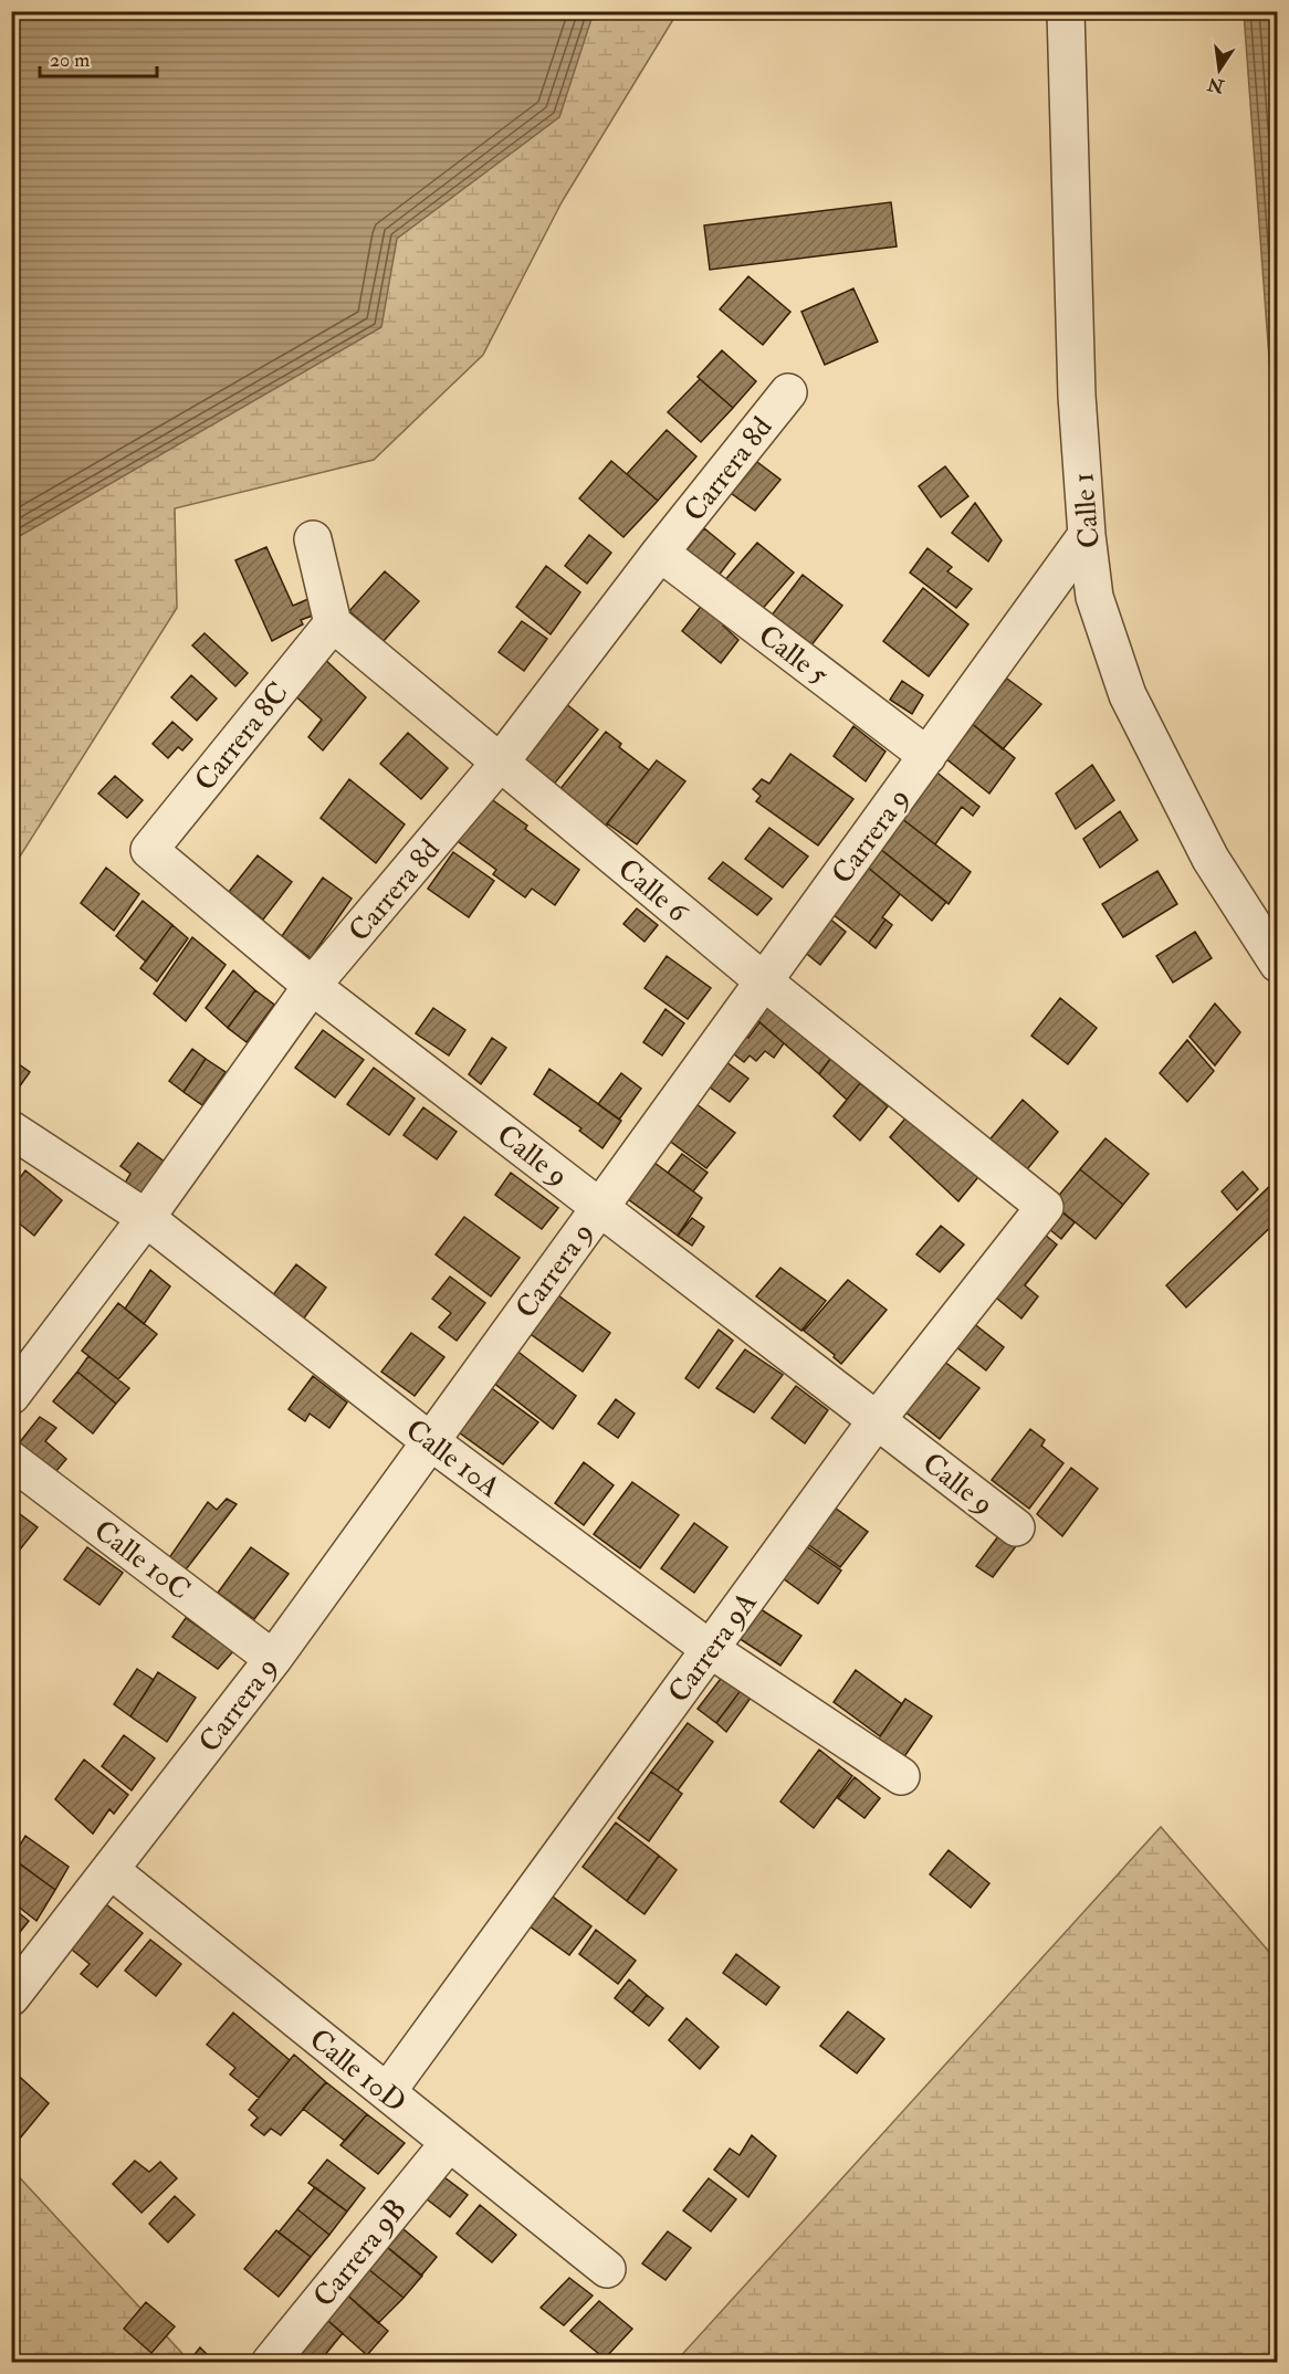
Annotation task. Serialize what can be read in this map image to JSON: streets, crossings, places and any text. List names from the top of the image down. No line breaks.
{"streets":{"street":["Carrera 8d","Calle 1","Calle 5","Carrera 8C","Carrera 9","Calle 6","Calle 9","Calle 10A","Calle 10C","Carrera 9A","Calle 10D","Carrera 9B"]},"crossings":[["Carrera 8d","Calle 5"],["Carrera 8d","Calle 6"],["Carrera 8d","Calle 9"],["Carrera 8d","Calle 10A"],["Calle 1","Carrera 9"],["Calle 5","Carrera 9"],["Carrera 8C","Calle 6"],["Carrera 8C","Calle 9"],["Carrera 9","Calle 6"],["Carrera 9","Calle 9"],["Carrera 9","Calle 10A"],["Carrera 9","Calle 10C"],["Carrera 9","Calle 10D"],["Calle 6","Carrera 9A"],["Calle 9","Carrera 9A"],["Calle 10A","Carrera 9A"],["Carrera 9A","Calle 10D"],["Calle 10D","Carrera 9B"]],"scale_bar":"20 m","north":"bottom"}
